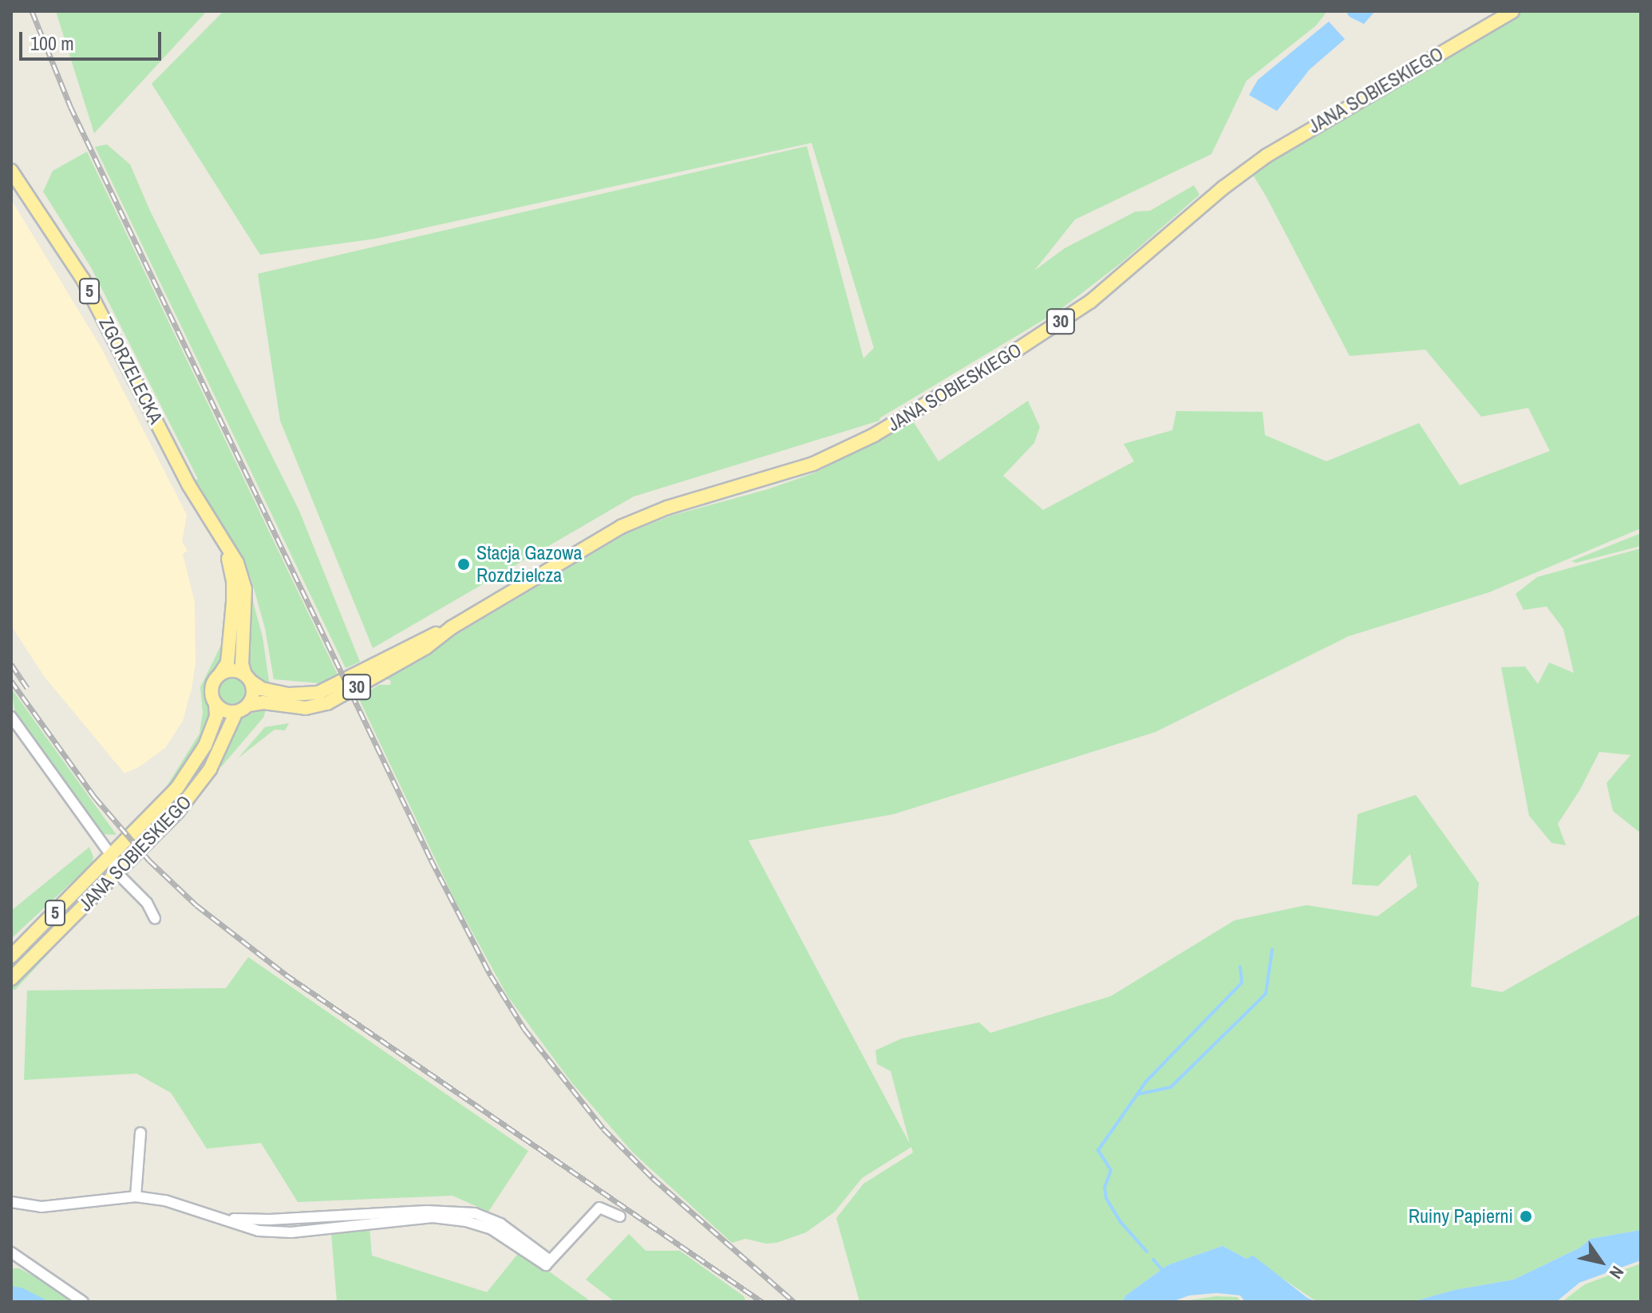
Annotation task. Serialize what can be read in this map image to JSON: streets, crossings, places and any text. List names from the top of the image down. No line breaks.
{"streets":{"main road":["JANA SOBIESKIEGO","5","30","ZGORZELECKA"]},"crossings":[["JANA SOBIESKIEGO","5"],["JANA SOBIESKIEGO","ZGORZELECKA"],["5","ZGORZELECKA"]],"places":["Stacja Gazowa Rozdzielcza","Ruiny Papierni"],"scale_bar":"100 m","north":"bottom right"}
